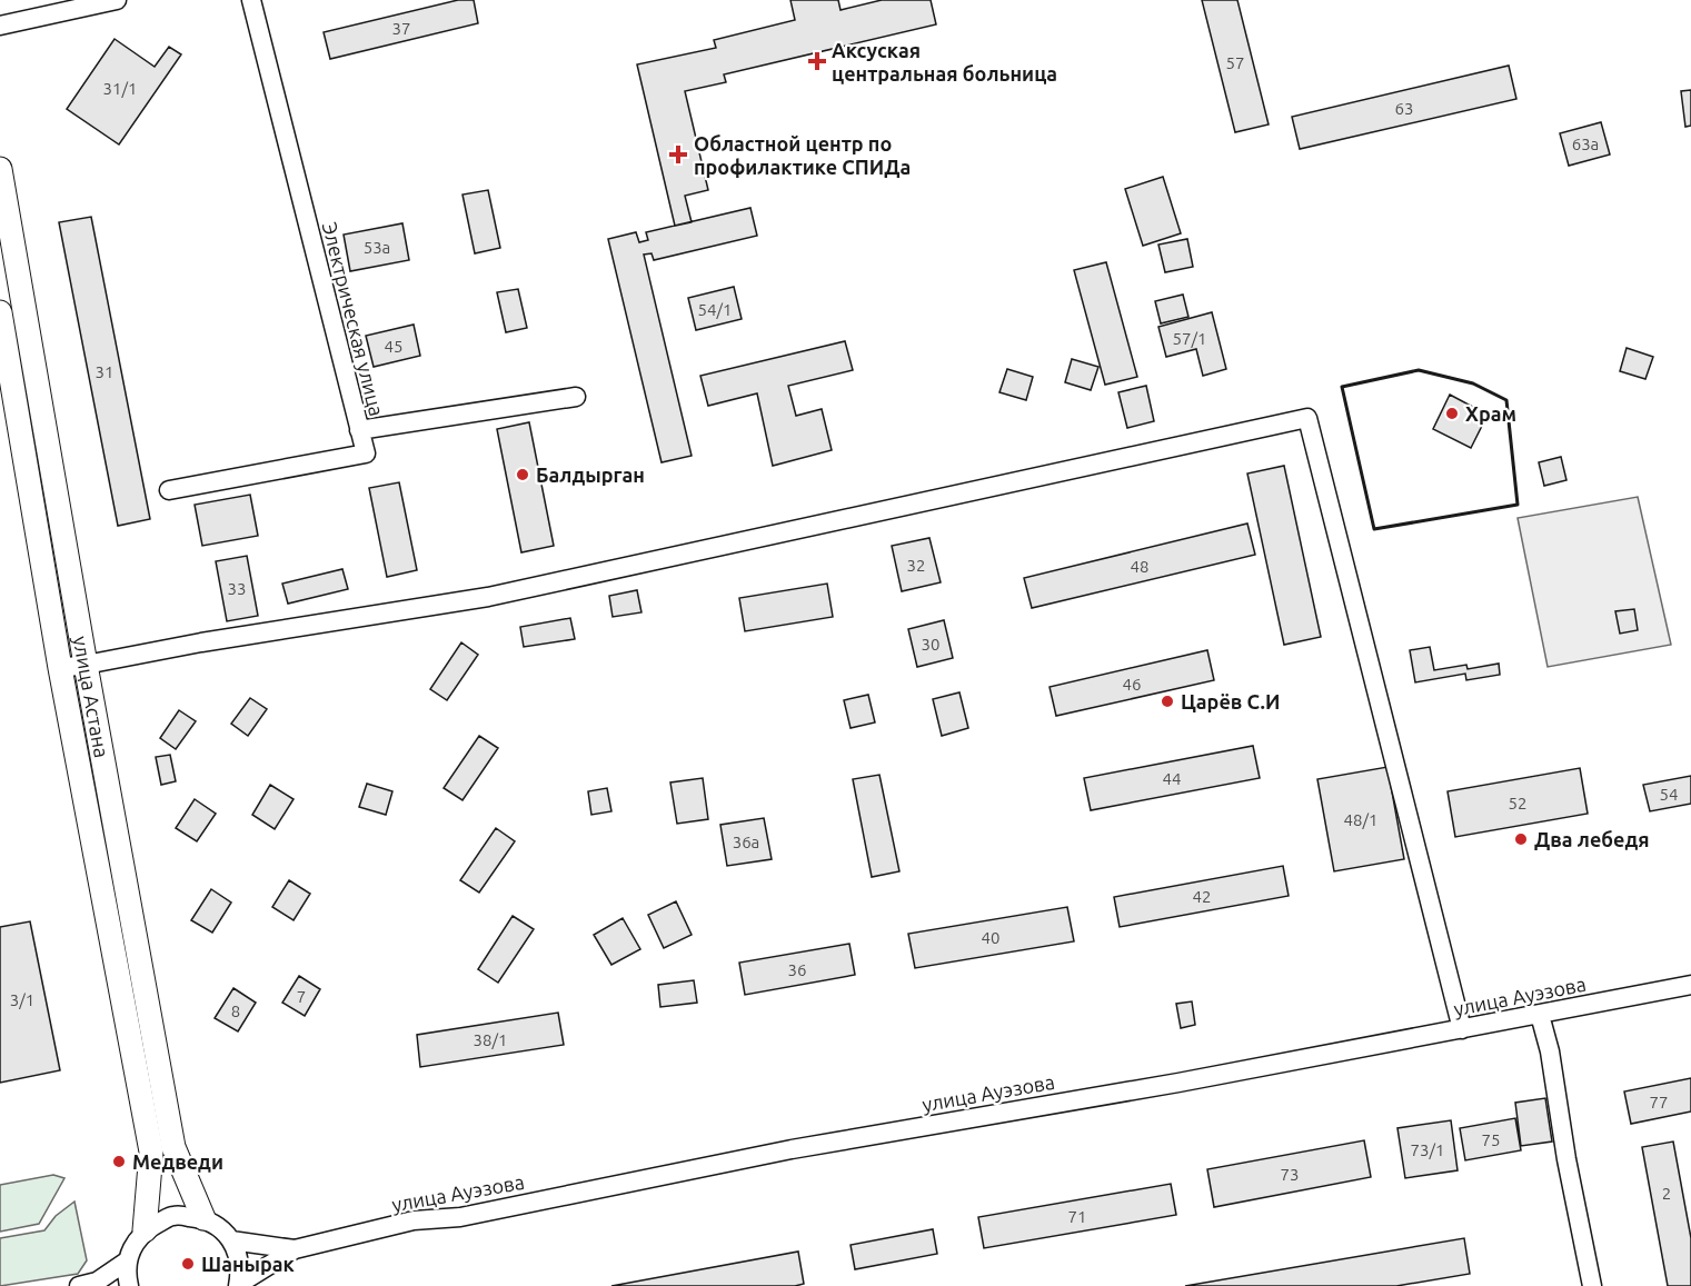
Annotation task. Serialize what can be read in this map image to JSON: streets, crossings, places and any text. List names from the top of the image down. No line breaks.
{"streets":{"main road":["улица Астана"],"street":["Электрическая улица","улица Ауэзова"]},"places":{"health":["Аксуская центральная больница","Областной центр по профилактике СПИДа"],"other":["Храм","Балдырган","Царёв С.И","Два лебедя","Медведи","Шанырак"]},"house_numbers":["37","57","31/1","63","63а","53а","54/1","57/1","45","31","32","48","33","30","46","44","54","52","48/1","36а","42","40","36","7","3/1","8","38/1","77","75","73/1","73","2","71"]}
